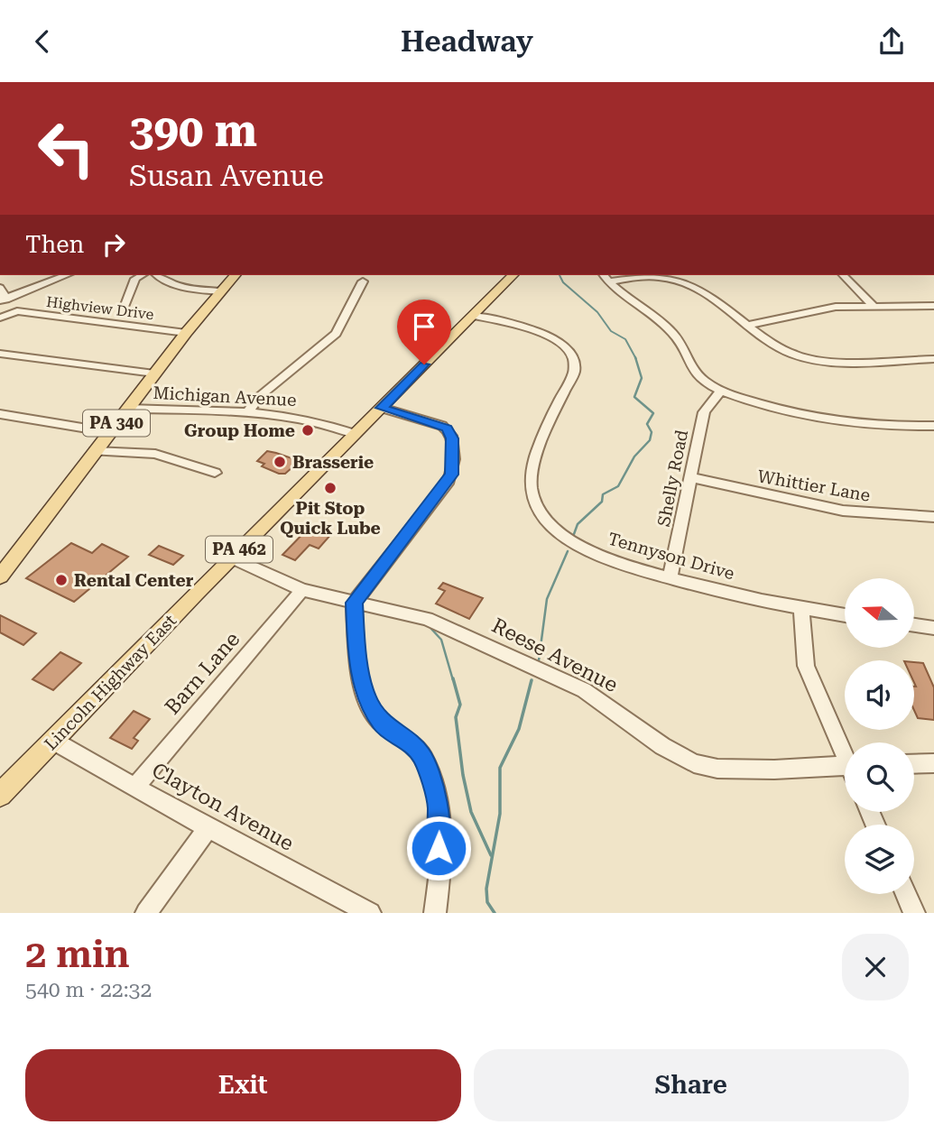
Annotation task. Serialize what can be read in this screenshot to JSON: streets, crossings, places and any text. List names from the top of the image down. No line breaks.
{"streets":{"main road":["PA 340","PA 462","Lincoln Highway East"],"street":["Highview Drive","Michigan Avenue","Shelly Road","Whittier Lane","Tennyson Drive","Reese Avenue","Barn Lane","Clayton Avenue"]},"crossings":[["Highview Drive","PA 340"],["Michigan Avenue","PA 340"],["Michigan Avenue","Lincoln Highway East"],["Shelly Road","Whittier Lane"],["Shelly Road","Tennyson Drive"],["Tennyson Drive","Lincoln Highway East"],["Reese Avenue","Barn Lane"],["Reese Avenue","Lincoln Highway East"],["Barn Lane","Clayton Avenue"],["Lincoln Highway East","Clayton Avenue"]],"places":["Group Home","Brasserie","Pit Stop Quick Lube","Rental Center"],"north":"left","page":{"header":"Headway","turn":["390 m","Susan Avenue"],"then":"Then","heading":["2 min","540 m · 22:32"],"buttons":["Exit","Share"]}}
